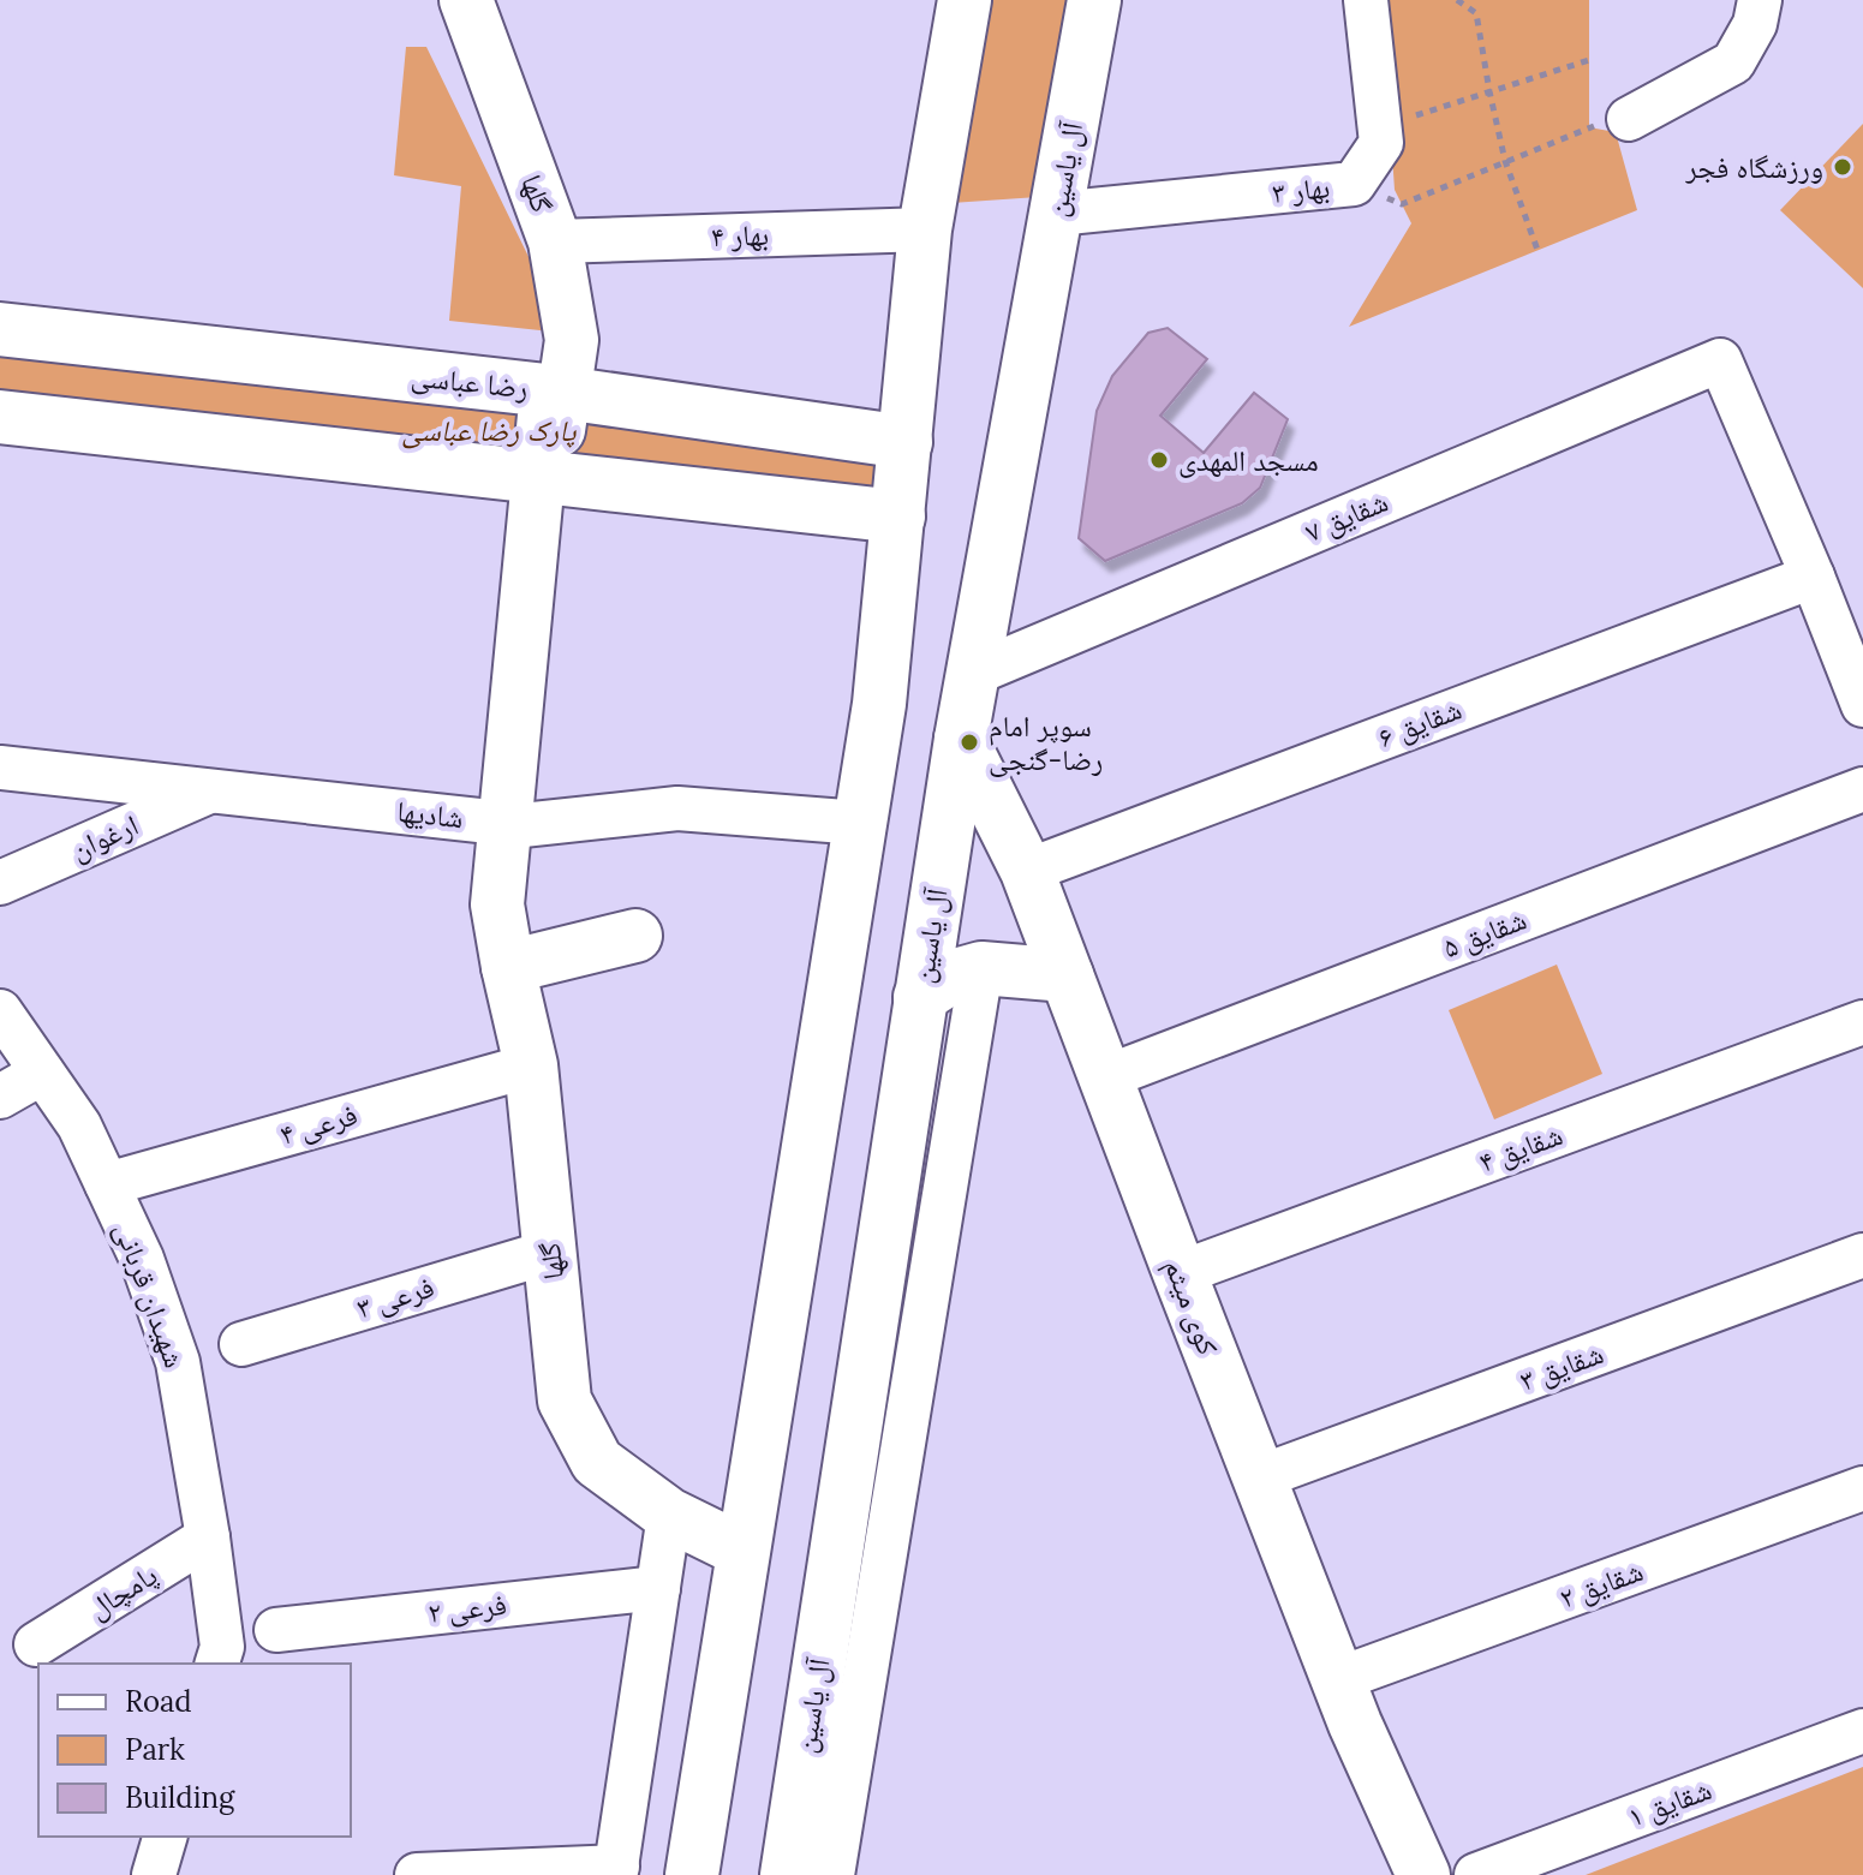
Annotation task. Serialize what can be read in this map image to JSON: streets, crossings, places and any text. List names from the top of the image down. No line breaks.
{"streets":{"street":["آل یاسین","بهار ۳","گلها","بهار ۴","رضا عباسی","شقایق ۷","شقایق ۶","شادیها","ارغوان","شقایق ۵","فرعی ۴","شقایق ۴","شهیدان قربانی","فرعی ۳","کوی میثم","شقایق ۳","شقایق ۲","پامچال","فرعی ۲","شقایق ۱"]},"crossings":[["آل یاسین","بهار ۳"],["آل یاسین","شقایق ۷"],["آل یاسین","کوی میثم"],["گلها","بهار ۴"],["گلها","رضا عباسی"],["گلها","شادیها"],["گلها","فرعی ۴"],["گلها","فرعی ۳"],["شقایق ۷","شقایق ۶"],["شقایق ۶","کوی میثم"],["شادیها","ارغوان"],["شقایق ۵","کوی میثم"],["فرعی ۴","شهیدان قربانی"],["شقایق ۴","کوی میثم"],["شهیدان قربانی","پامچال"],["کوی میثم","شقایق ۳"],["کوی میثم","شقایق ۲"]],"parks":["پارک رضا عباسی"],"places":["ورزشگاه فجر","مسجد المهدی","سوپر امام رضا-گنجی"],"legend":["Road","Park","Building"]}
